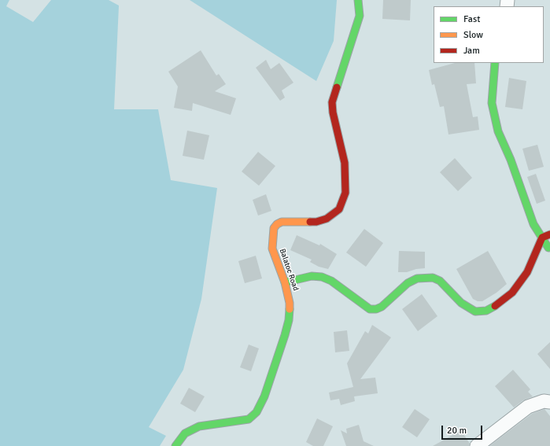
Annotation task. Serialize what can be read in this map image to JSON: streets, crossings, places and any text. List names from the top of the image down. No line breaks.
{"streets":{"main road":["Balatoc Road"]},"legend":["Fast","Slow","Jam"],"scale_bar":"20 m"}
